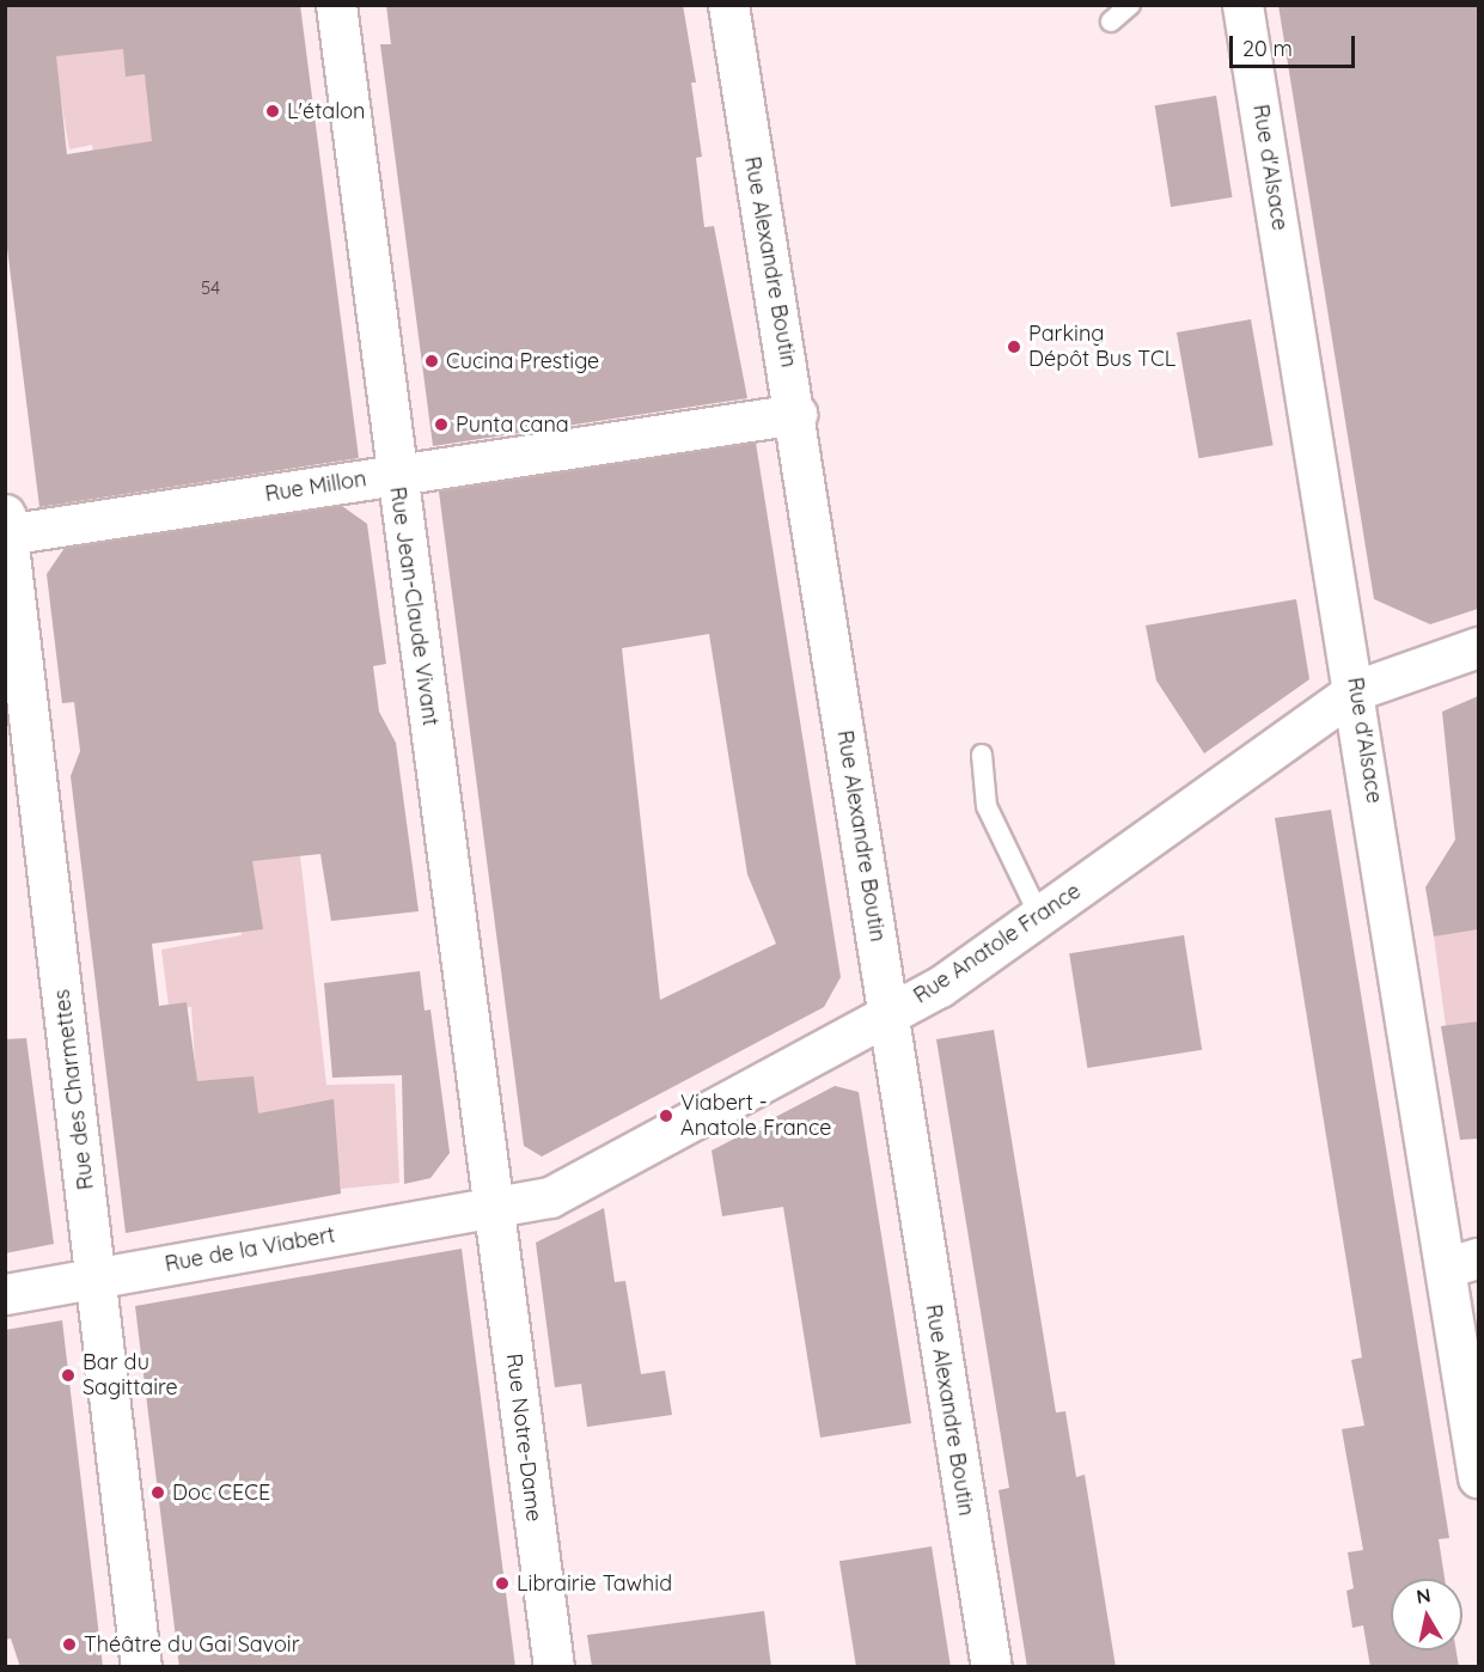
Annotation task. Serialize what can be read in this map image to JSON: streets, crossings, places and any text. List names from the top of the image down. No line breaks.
{"streets":{"street":["Rue d'Alsace","Rue Alexandre Boutin","Rue Millon","Rue Jean-Claude Vivant","Rue Anatole France","Rue des Charmettes","Rue de la Viabert","Rue Notre-Dame"]},"crossings":[["Rue d'Alsace","Rue Anatole France"],["Rue Alexandre Boutin","Rue Millon"],["Rue Alexandre Boutin","Rue Anatole France"],["Rue Millon","Rue Jean-Claude Vivant"],["Rue Millon","Rue des Charmettes"],["Rue Jean-Claude Vivant","Rue Anatole France"],["Rue Jean-Claude Vivant","Rue de la Viabert"],["Rue Jean-Claude Vivant","Rue Notre-Dame"],["Rue Anatole France","Rue de la Viabert"],["Rue Anatole France","Rue Notre-Dame"],["Rue des Charmettes","Rue de la Viabert"],["Rue de la Viabert","Rue Notre-Dame"]],"places":["L'étalon","Parking Dépôt Bus TCL","Cucina Prestige","Punta cana","Viabert - Anatole France","Bar du Sagittaire","Doc CECE","Librairie Tawhid","Théâtre du Gai Savoir"],"house_numbers":["54"],"scale_bar":"20 m","north":"top"}
